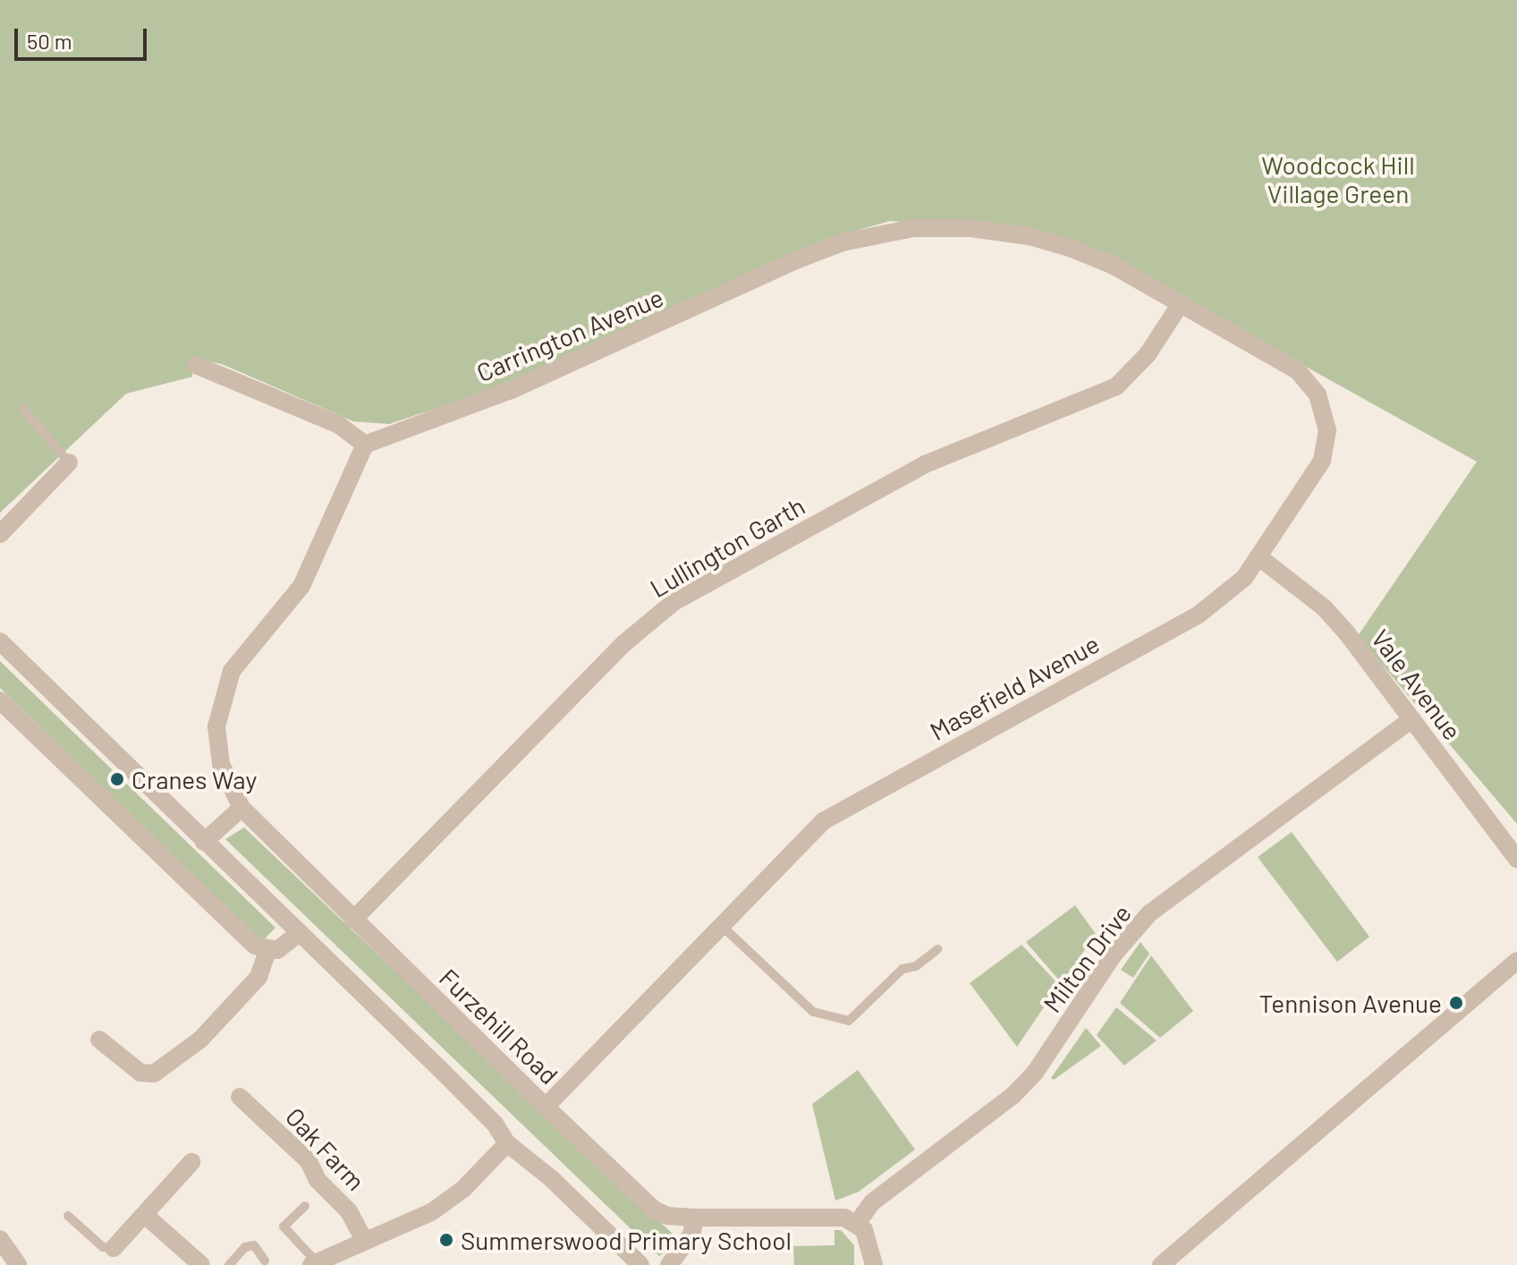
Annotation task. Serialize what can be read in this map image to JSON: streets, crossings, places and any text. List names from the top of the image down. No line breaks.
{"streets":{"street":["Carrington Avenue","Lullington Garth","Vale Avenue","Masefield Avenue","Milton Drive","Furzehill Road","Oak Farm"]},"crossings":[["Carrington Avenue","Lullington Garth"],["Carrington Avenue","Masefield Avenue"],["Lullington Garth","Masefield Avenue"],["Lullington Garth","Furzehill Road"],["Vale Avenue","Masefield Avenue"],["Vale Avenue","Milton Drive"],["Masefield Avenue","Furzehill Road"]],"parks":["Woodcock Hill Village Green"],"places":["Cranes Way","Tennison Avenue","Summerswood Primary School"],"scale_bar":"50 m"}
